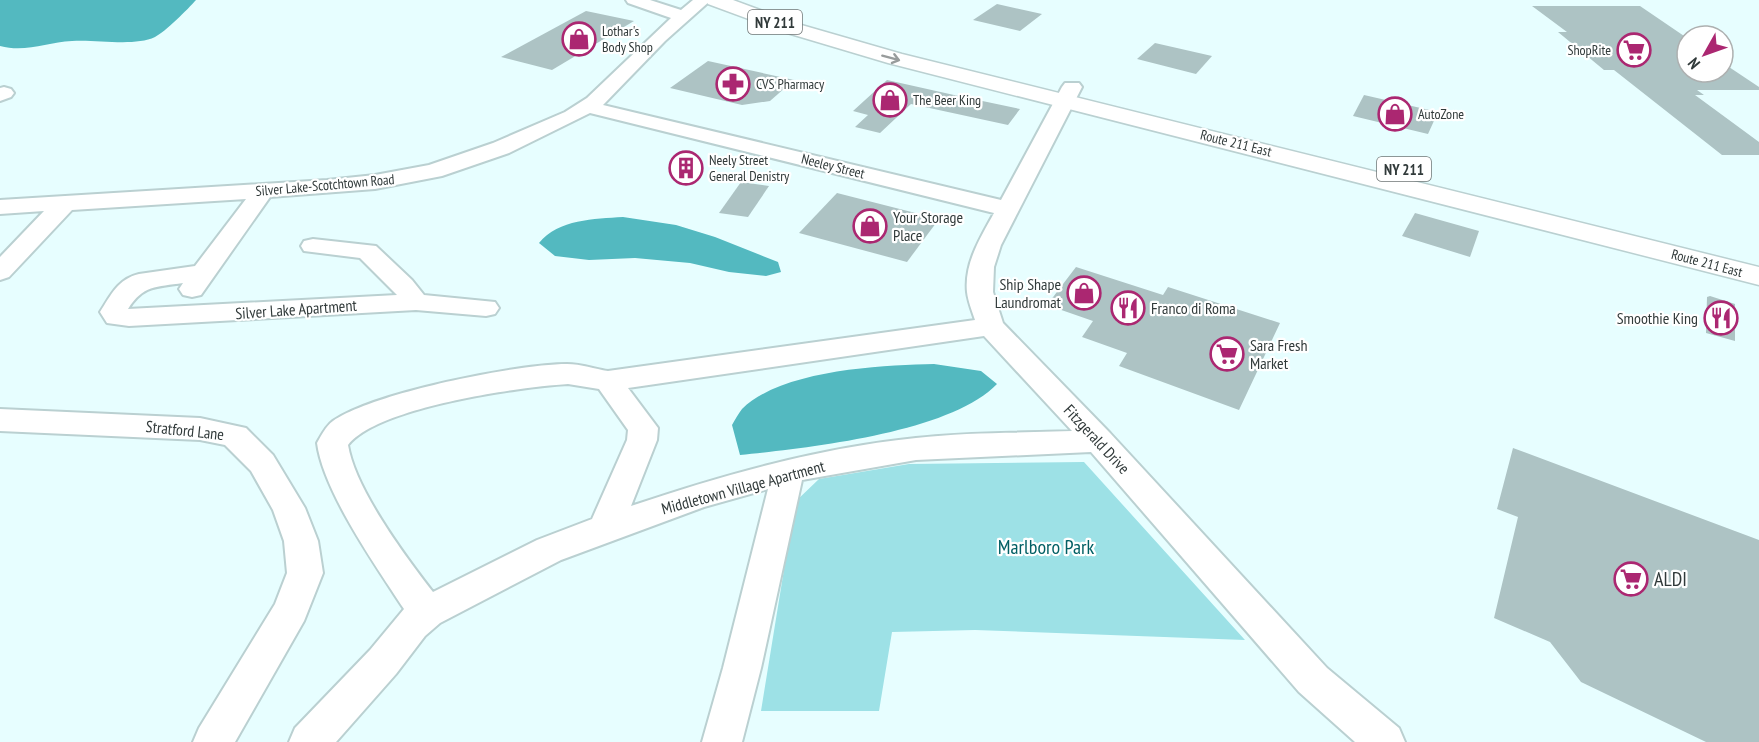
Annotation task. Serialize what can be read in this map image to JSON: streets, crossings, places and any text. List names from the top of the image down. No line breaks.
{"streets":{"main road":["NY 211","Route 211 East"],"street":["Neeley Street","Silver Lake-Scotchtown Road","Silver Lake Apartment","Stratford Lane","Fitzgerald Drive","Middletown Village Apartment"]},"crossings":[["Route 211 East","Fitzgerald Drive"],["Neeley Street","Silver Lake-Scotchtown Road"],["Neeley Street","Fitzgerald Drive"],["Fitzgerald Drive","Middletown Village Apartment"]],"parks":["Marlboro Park"],"places":{"shop":["Lothar's Body Shop","The Beer King","AutoZone","Your Storage Place","Ship Shape Laundromat"],"supermarket":["ShopRite","Sara Fresh Market","ALDI"],"pharmacy":["CVS Pharmacy"],"building":["Neely Street General Denistry"],"restaurant":["Franco di Roma","Smoothie King"]},"north":"bottom left"}
